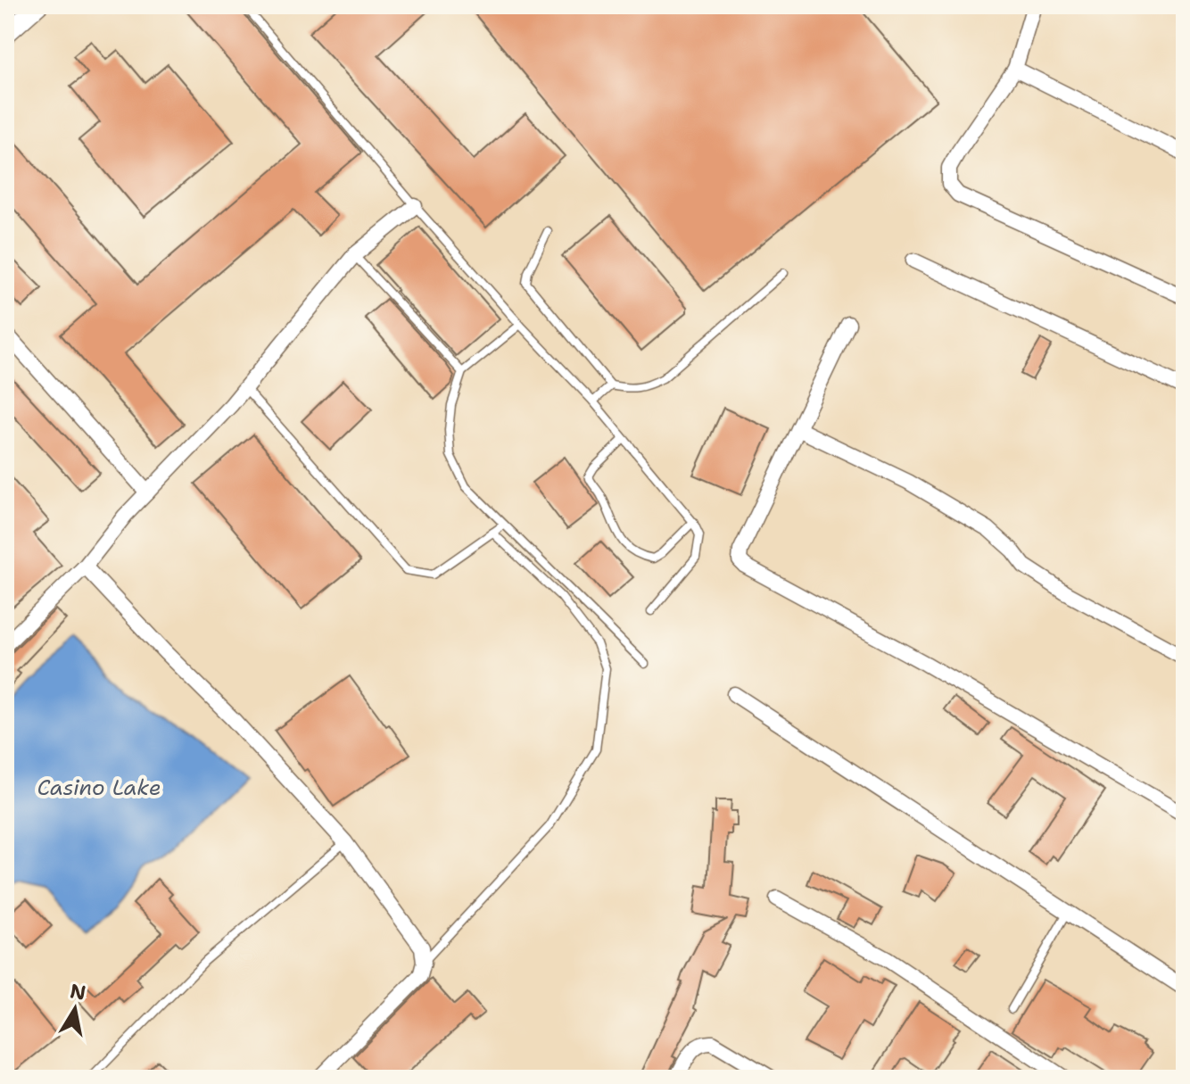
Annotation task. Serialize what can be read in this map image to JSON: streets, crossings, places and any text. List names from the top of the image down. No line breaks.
{"water":["Casino Lake"],"north":"top"}
